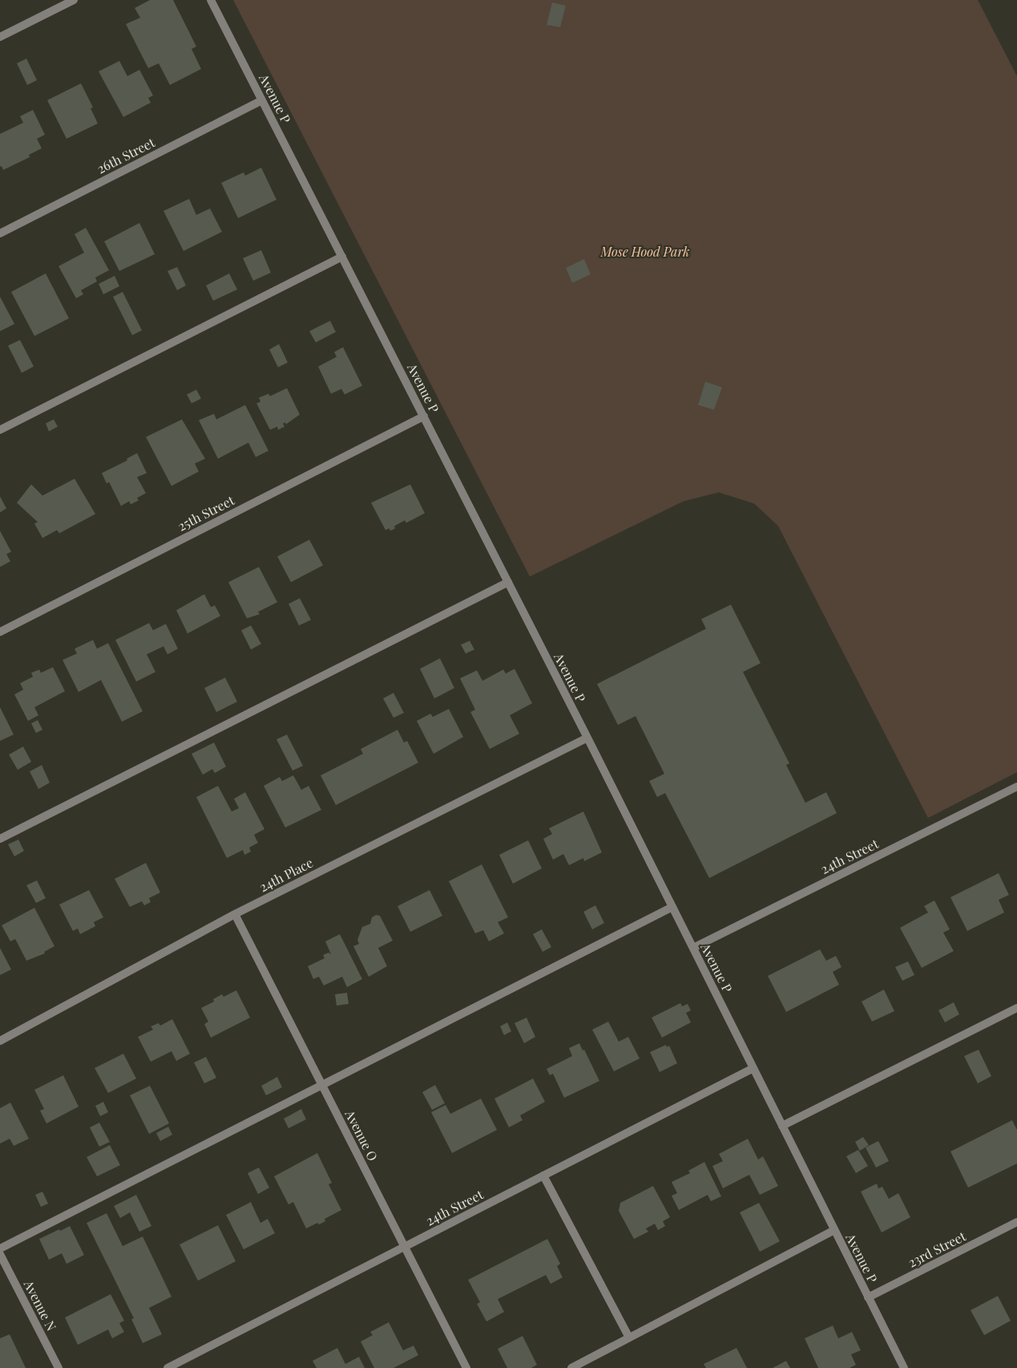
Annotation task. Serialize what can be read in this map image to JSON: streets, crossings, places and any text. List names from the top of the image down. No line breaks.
{"streets":{"street":["Avenue P","26th Street","25th Street","24th Street","24th Place","Avenue O","23rd Street","Avenue N"]},"crossings":[["Avenue P","26th Street"],["Avenue P","25th Street"],["Avenue P","24th Street"],["Avenue P","24th Place"],["Avenue P","23rd Street"],["24th Street","Avenue O"],["24th Place","Avenue O"]],"parks":["Mose Hood Park"]}
